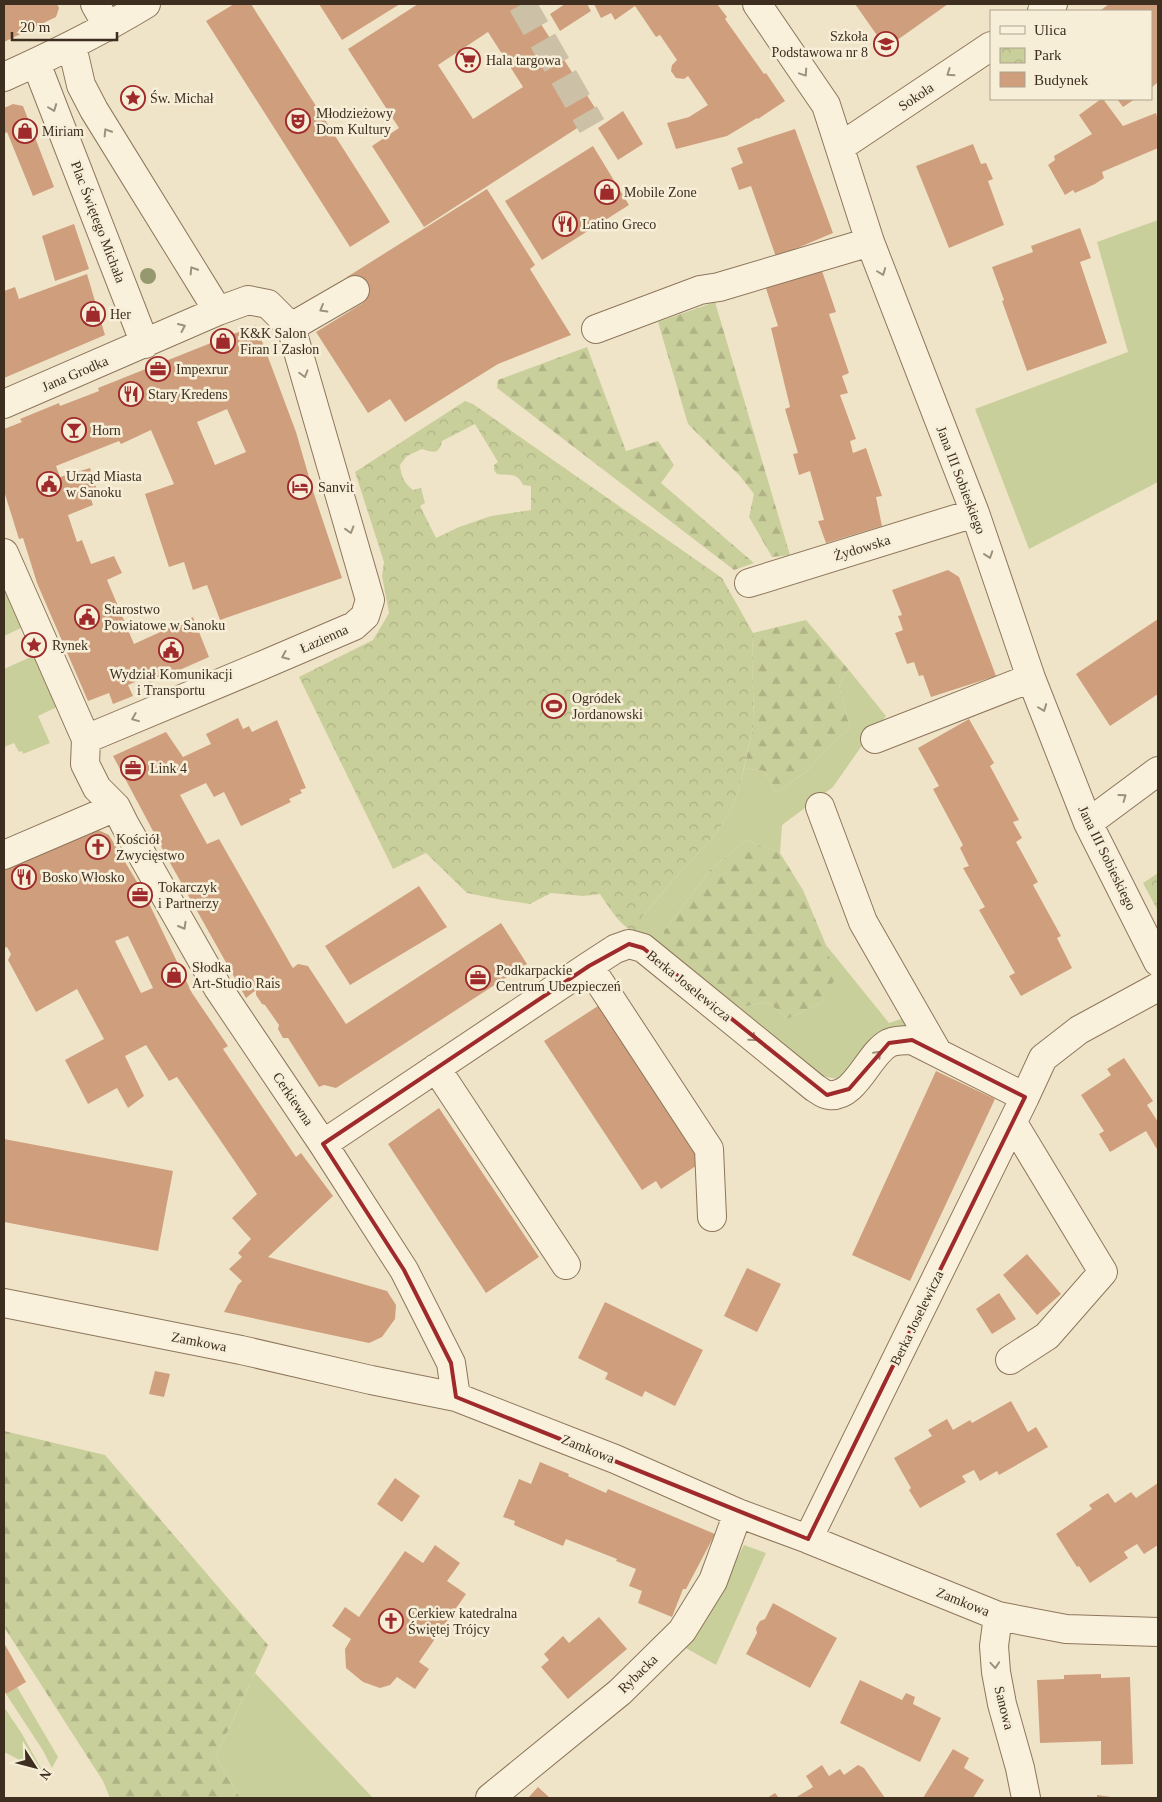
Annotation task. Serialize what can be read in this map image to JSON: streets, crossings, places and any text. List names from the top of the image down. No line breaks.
{"streets":{"street":["Sokoła","Plac Świętego Michała","Jana Grodka","Jana III Sobieskiego","Żydowska","Łazienna","Berka Joselewicza","Cerkiewna","Zamkowa","Rybacka","Sanowa"]},"crossings":[["Sokoła","Jana III Sobieskiego"],["Plac Świętego Michała","Jana Grodka"],["Jana III Sobieskiego","Żydowska"],["Berka Joselewicza","Cerkiewna"],["Berka Joselewicza","Zamkowa"],["Cerkiewna","Zamkowa"],["Zamkowa","Rybacka"],["Zamkowa","Sanowa"]],"one_way":["Sokoła","Jana III Sobieskiego","Cerkiewna","Sanowa"],"places":{"school or university":["Szkoła Podstawowa nr 8"],"supermarket":["Hala targowa"],"place":["Św. Michał","Rynek"],"theatre":["Młodzieżowy Dom Kultury"],"shop":["Miriam","Mobile Zone","Her","K&K Salon Firan I Zasłon","Słodka Art-Studio Rais"],"restaurant":["Latino Greco","Stary Kredens","Bosko Włosko"],"office":["Impexrur","Link 4","Tokarczyk i Partnerzy","Podkarpackie Centrum Ubezpieczeń"],"bar":["Horn"],"public building":["Urząd Miasta w Sanoku","Starostwo Powiatowe w Sanoku","Wydział Komunikacji i Transportu"],"hotel":["Sanvit"],"sports":["Ogródek Jordanowski"],"church":["Kościół Zwycięstwo","Cerkiew katedralna Świętej Trójcy"]},"legend":["Ulica","Park","Budynek"],"scale_bar":"20 m","north":"bottom right"}
